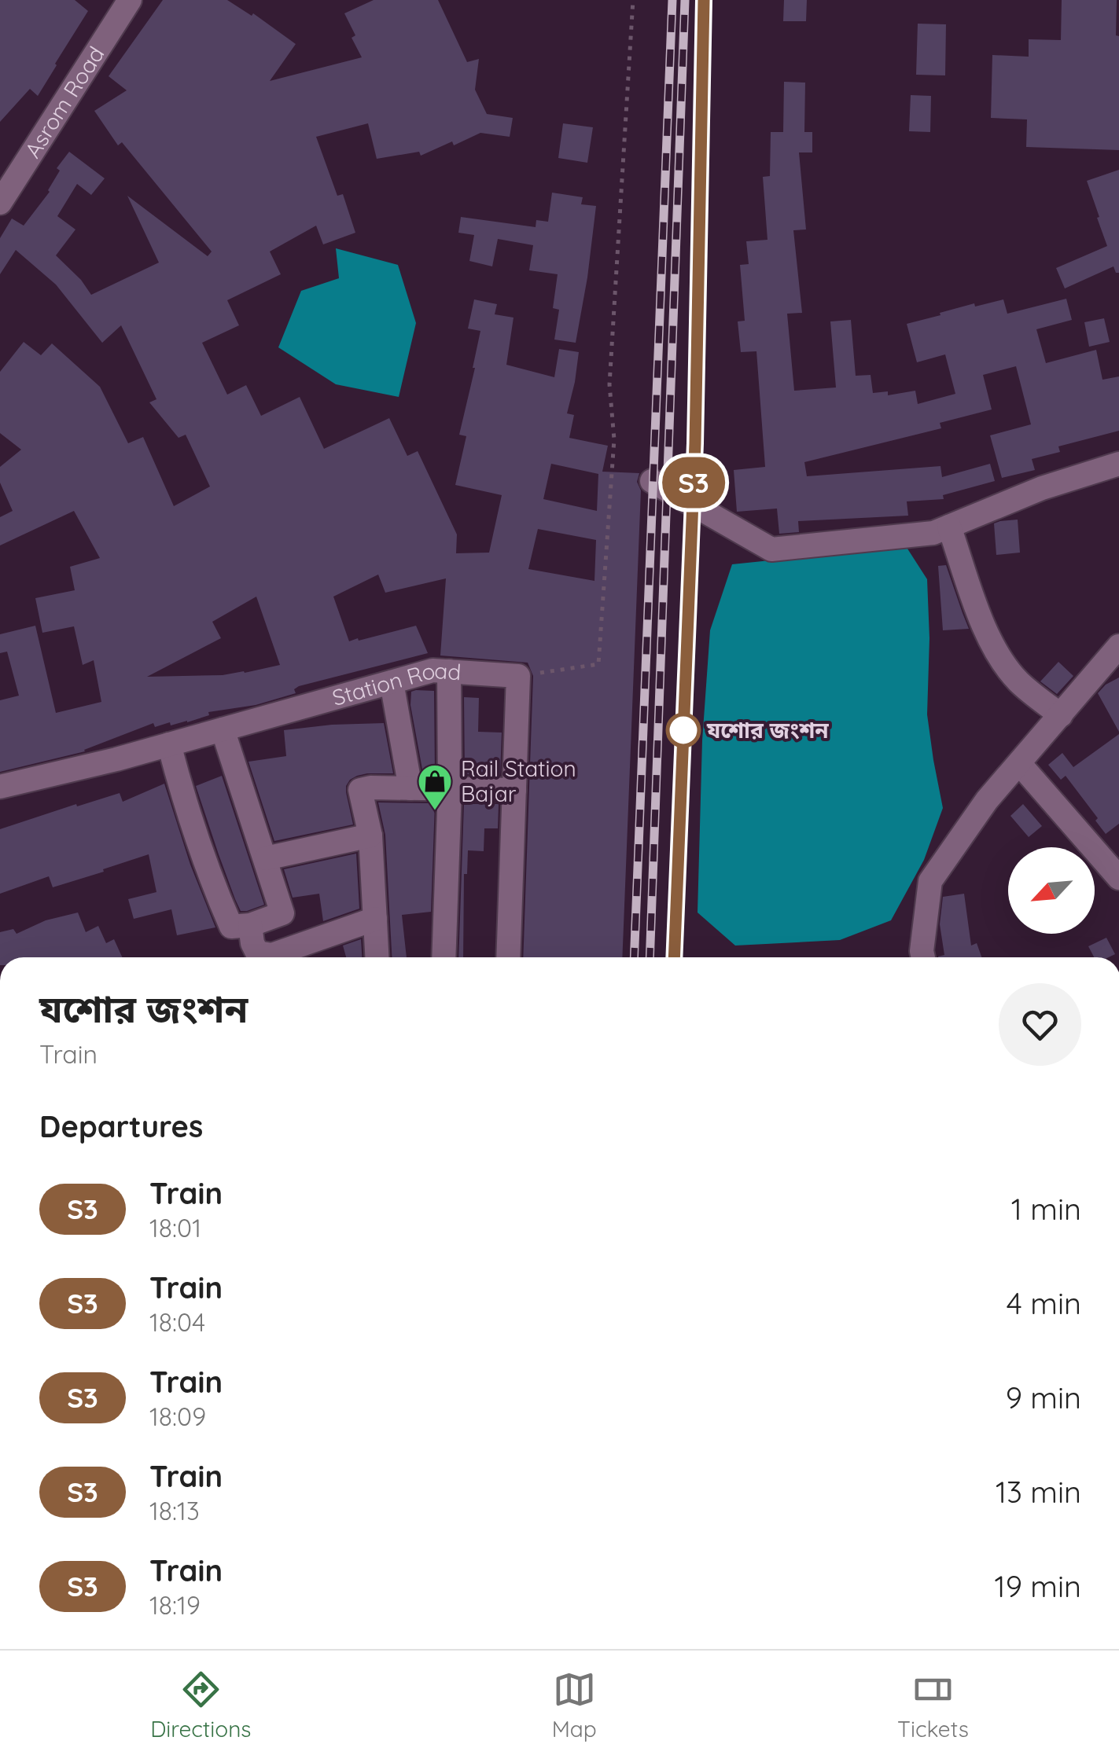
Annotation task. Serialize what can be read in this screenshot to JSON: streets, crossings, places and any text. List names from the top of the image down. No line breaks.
{"streets":{"street":["Asrom Road","Station Road"]},"places":{"other":["যশোর জংশন"],"shop":["Rail Station Bajar"]},"north":"bottom left","page":{"on_map":"S3","heading":[["যশোর জংশন","Train"],"Departures"],"list":[{"mark":"S3","name":"Train","note":"18:01","value":"1 min"},{"mark":"S3","name":"Train","note":"18:04","value":"4 min"},{"mark":"S3","name":"Train","note":"18:09","value":"9 min"},{"mark":"S3","name":"Train","note":"18:13","value":"13 min"},{"mark":"S3","name":"Train","note":"18:19","value":"19 min"}],"tabs":["Directions","Map","Tickets"]}}
